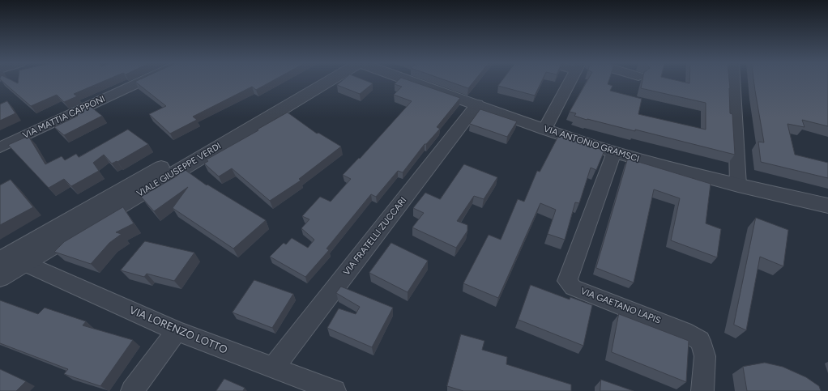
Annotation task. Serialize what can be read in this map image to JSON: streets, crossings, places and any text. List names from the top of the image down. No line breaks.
{"streets":{"street":["VIA MATTIA CAPPONI","VIA ANTONIO GRAMSCI","VIALE GIUSEPPE VERDI","VIA FRATELLI ZUCCARI","VIA GAETANO LAPIS","VIA LORENZO LOTTO"]},"crossings":[["VIA ANTONIO GRAMSCI","VIA FRATELLI ZUCCARI"],["VIA ANTONIO GRAMSCI","VIA GAETANO LAPIS"],["VIALE GIUSEPPE VERDI","VIA LORENZO LOTTO"],["VIA FRATELLI ZUCCARI","VIA LORENZO LOTTO"]]}
